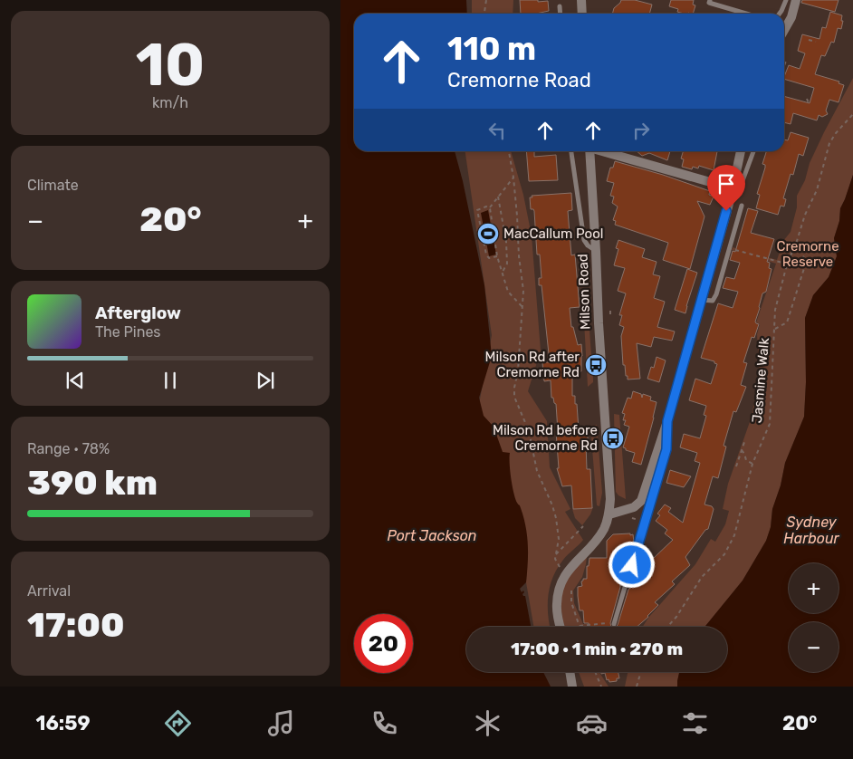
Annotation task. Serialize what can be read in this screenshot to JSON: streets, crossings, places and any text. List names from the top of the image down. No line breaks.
{"streets":{"street":["Milson Road"],"path":["Jasmine Walk"]},"water":["Sydney Harbour","Port Jackson"],"parks":["Cremorne Reserve"],"places":{"sports":["MacCallum Pool"],"bus stop":["Milson Rd after Cremorne Rd","Milson Rd before Cremorne Rd"]},"page":{"tile":[["10","km/h"],"Climate",["Range · 78%","390 km"],["Arrival","17:00"]],"turn":["110 m","Cremorne Road"],"heat":["−","20°","+"],"song":["Afterglow","The Pines"],"map_buttons":["+","−"],"limit":"20","trip":"17:00 · 1 min · 270 m","tabs":["16:59","20°"]}}
